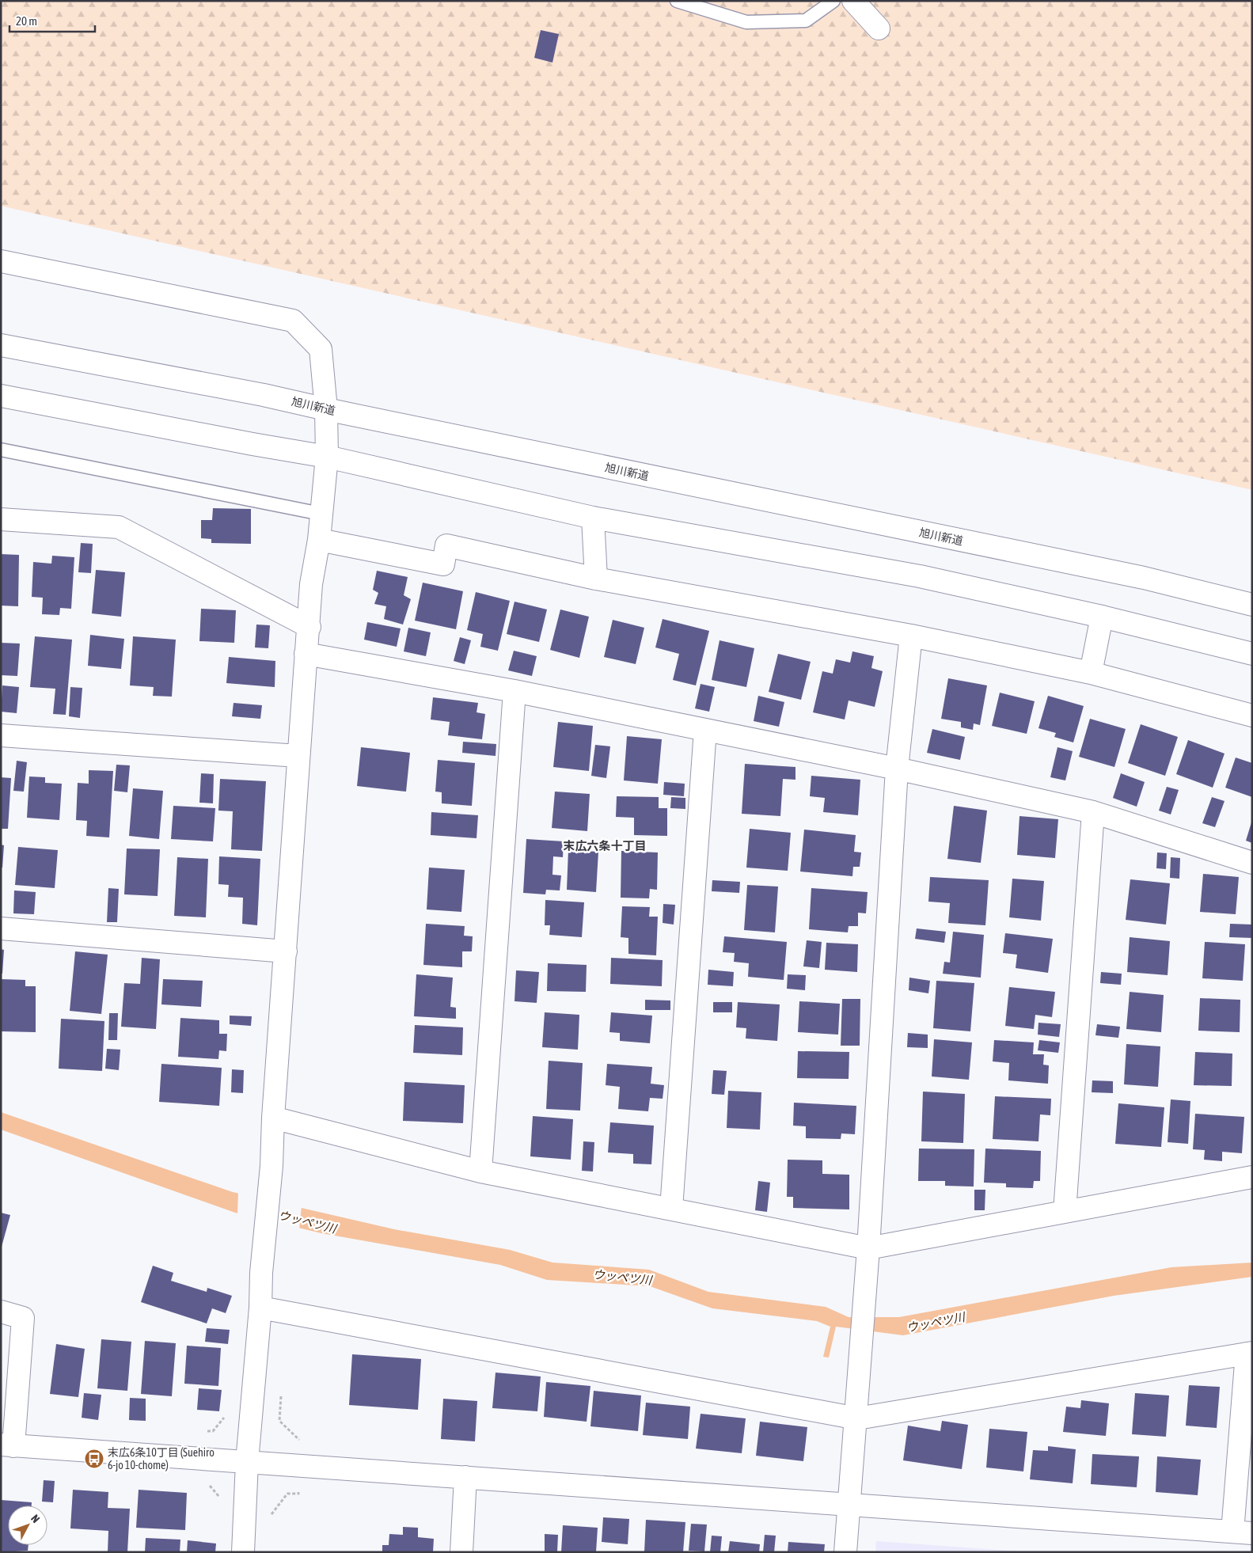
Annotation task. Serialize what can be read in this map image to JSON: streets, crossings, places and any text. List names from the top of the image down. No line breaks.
{"streets":{"main road":["旭川新道"]},"districts":["末広六条十丁目"],"water":["ウッペツ川"],"places":{"bus stop":["末広6条10丁目 (Suehiro 6-jo 10-chome)"]},"scale_bar":"20 m","north":"top right"}
